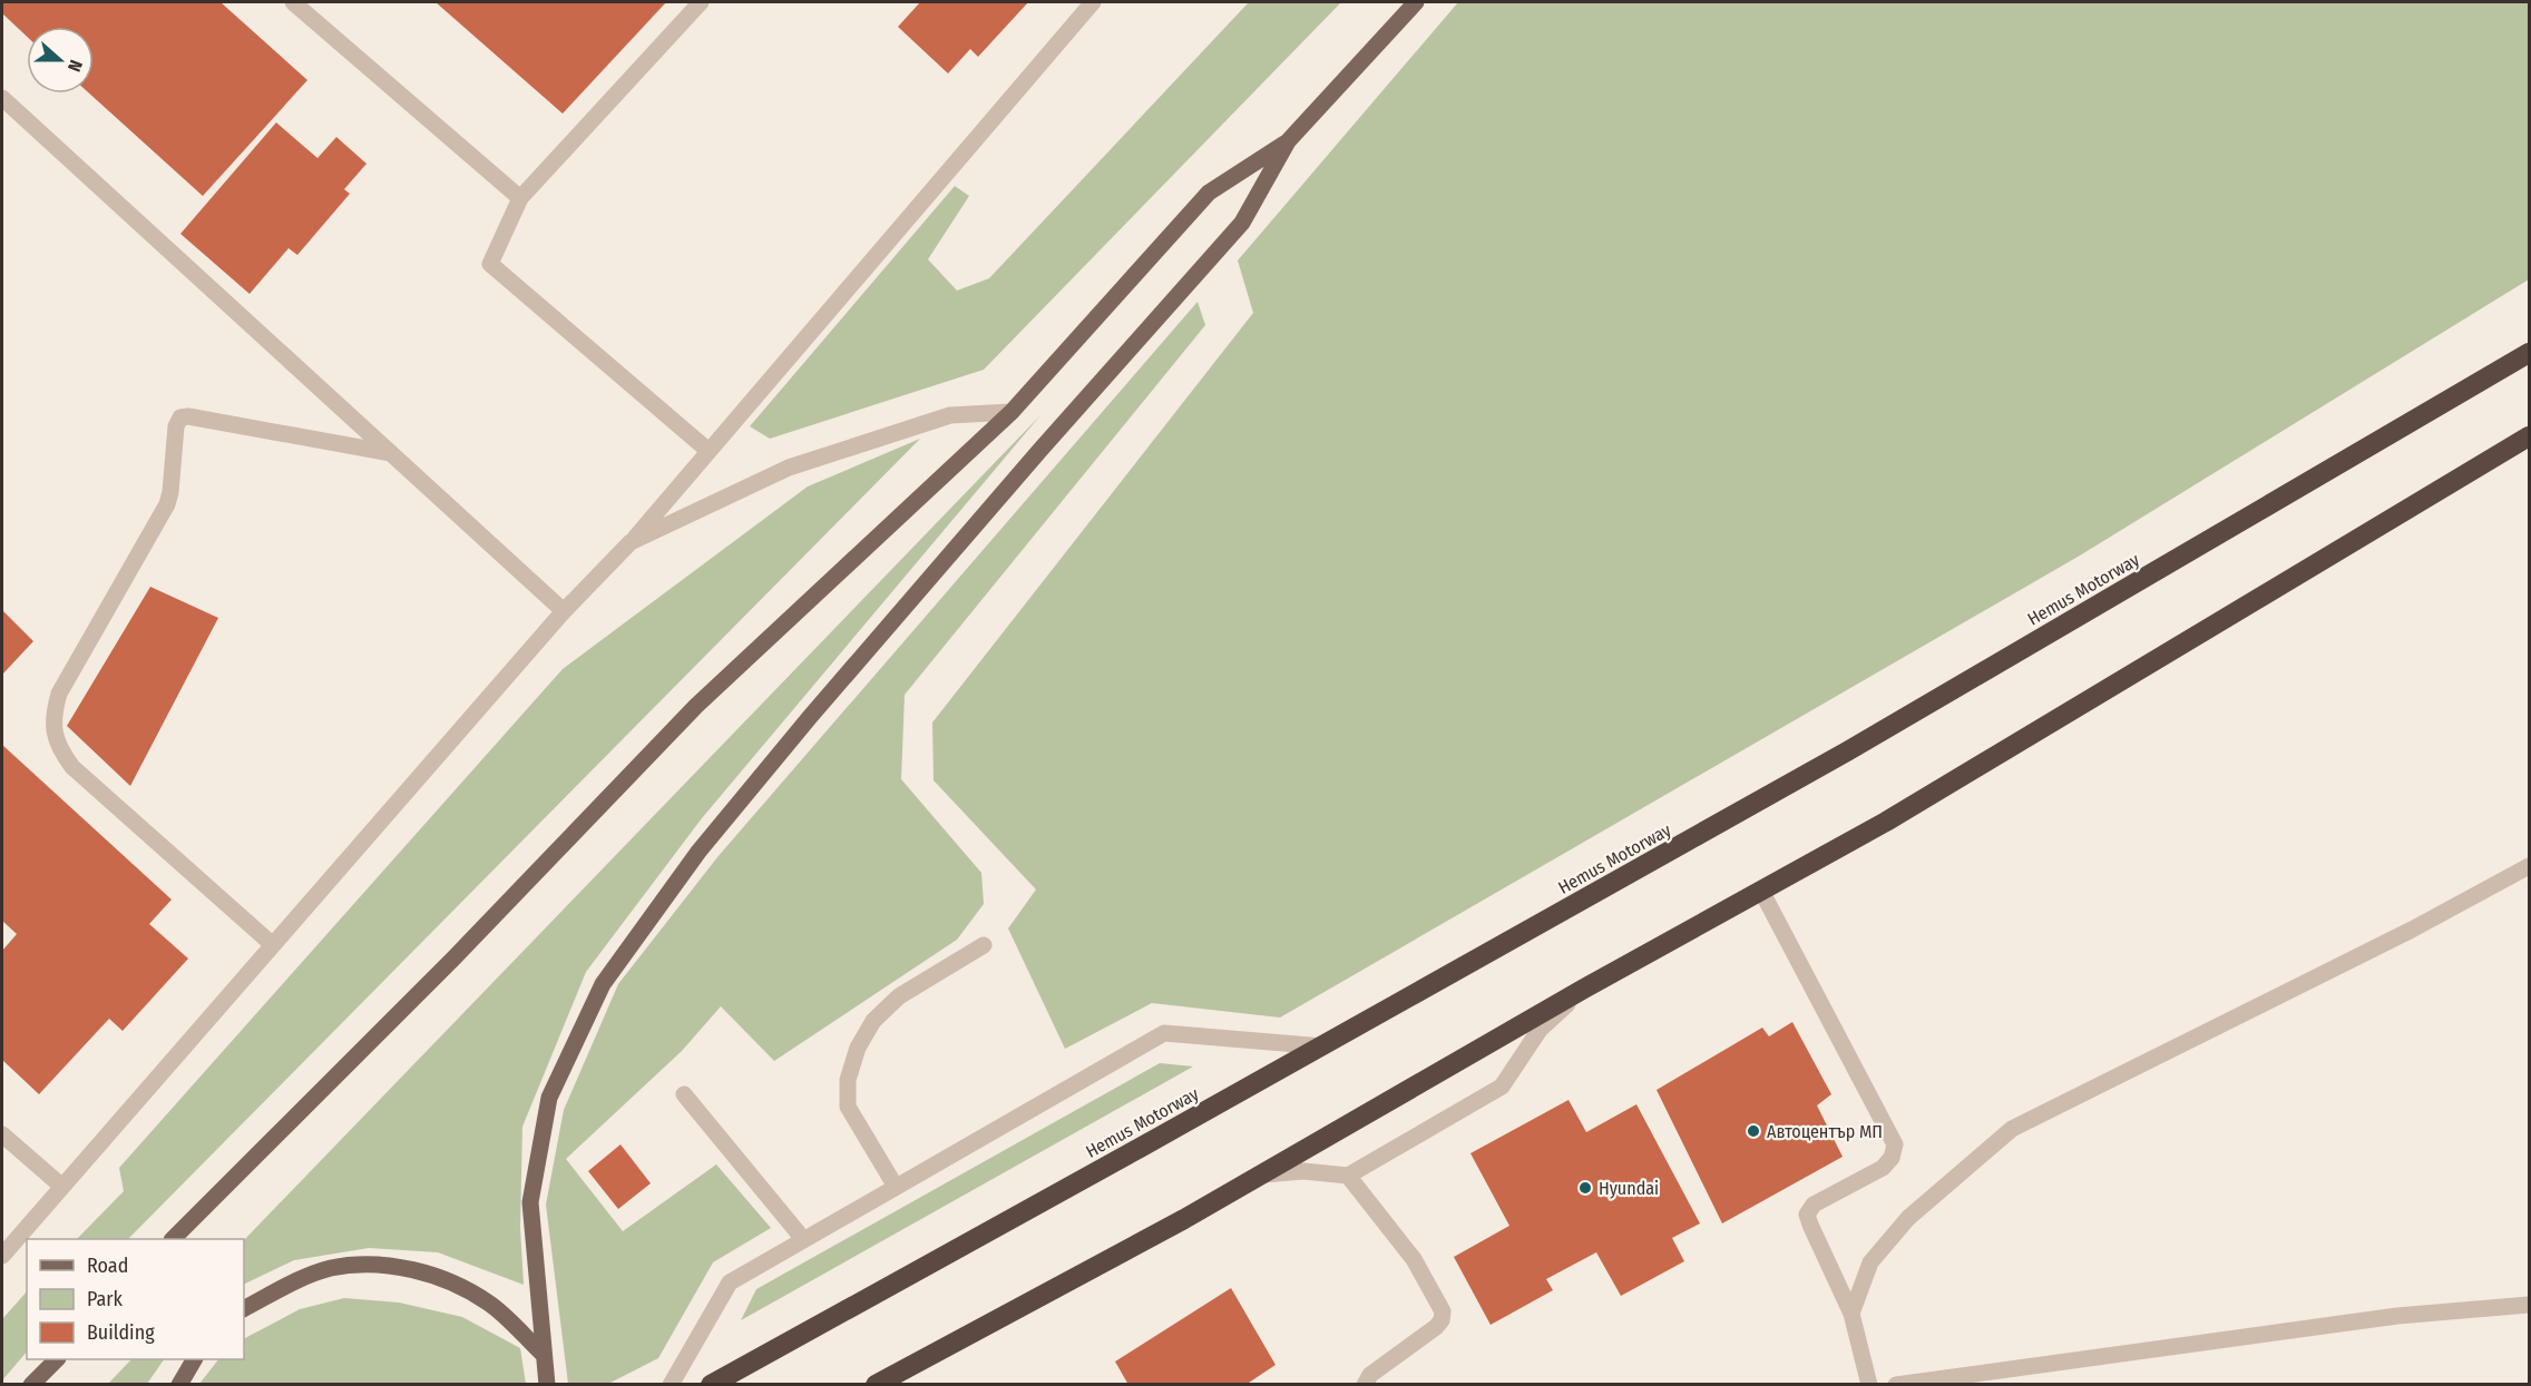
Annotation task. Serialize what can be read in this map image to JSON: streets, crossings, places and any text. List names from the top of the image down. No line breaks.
{"streets":{"highway":["Hemus Motorway"]},"places":["Автоцентър МП","Hyundai"],"legend":["Road","Park","Building"],"north":"right"}
